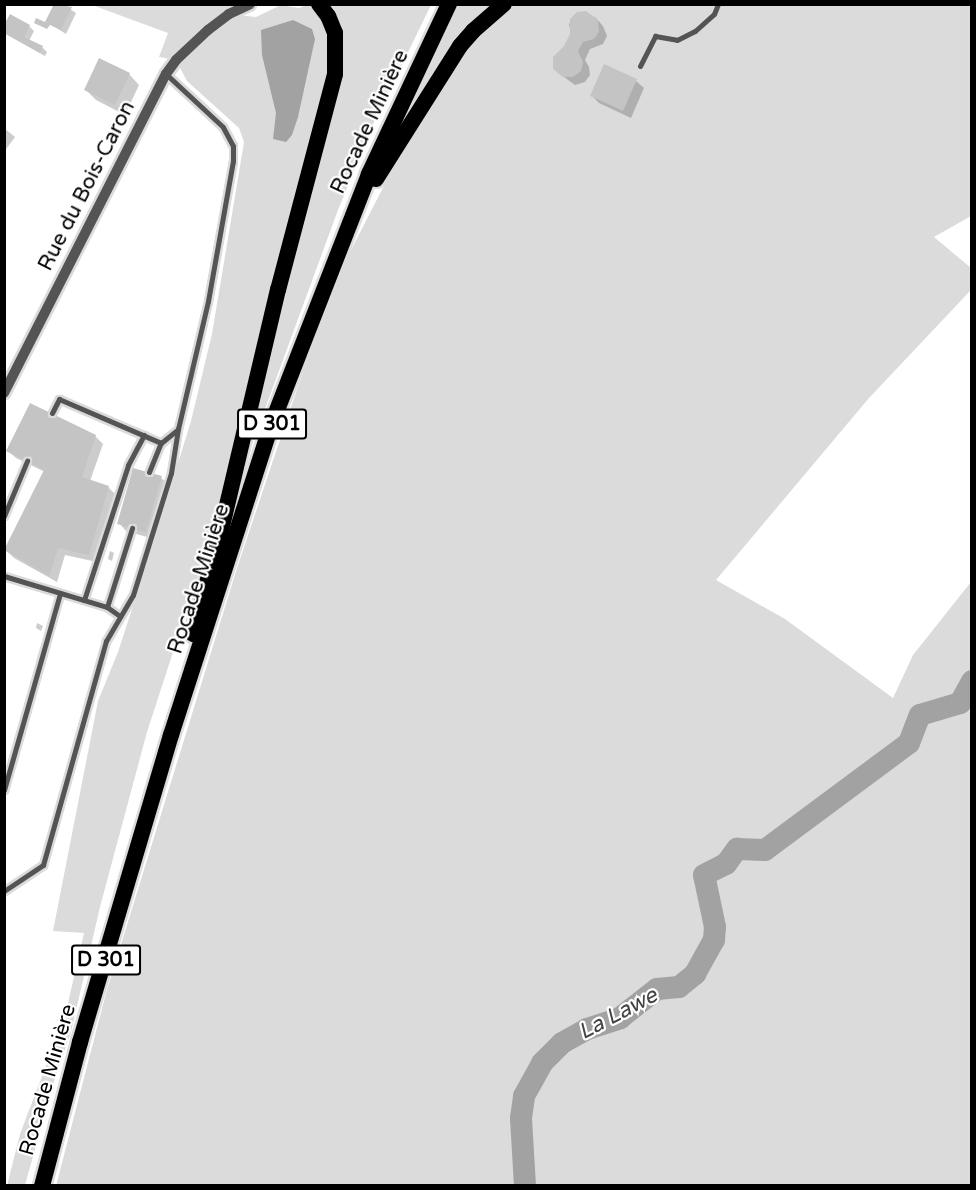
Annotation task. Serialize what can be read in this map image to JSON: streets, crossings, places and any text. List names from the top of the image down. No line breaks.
{"streets":{"highway":["Rocade Minière","D 301"],"street":["Rue du Bois-Caron"]},"water":["La Lawe"]}
